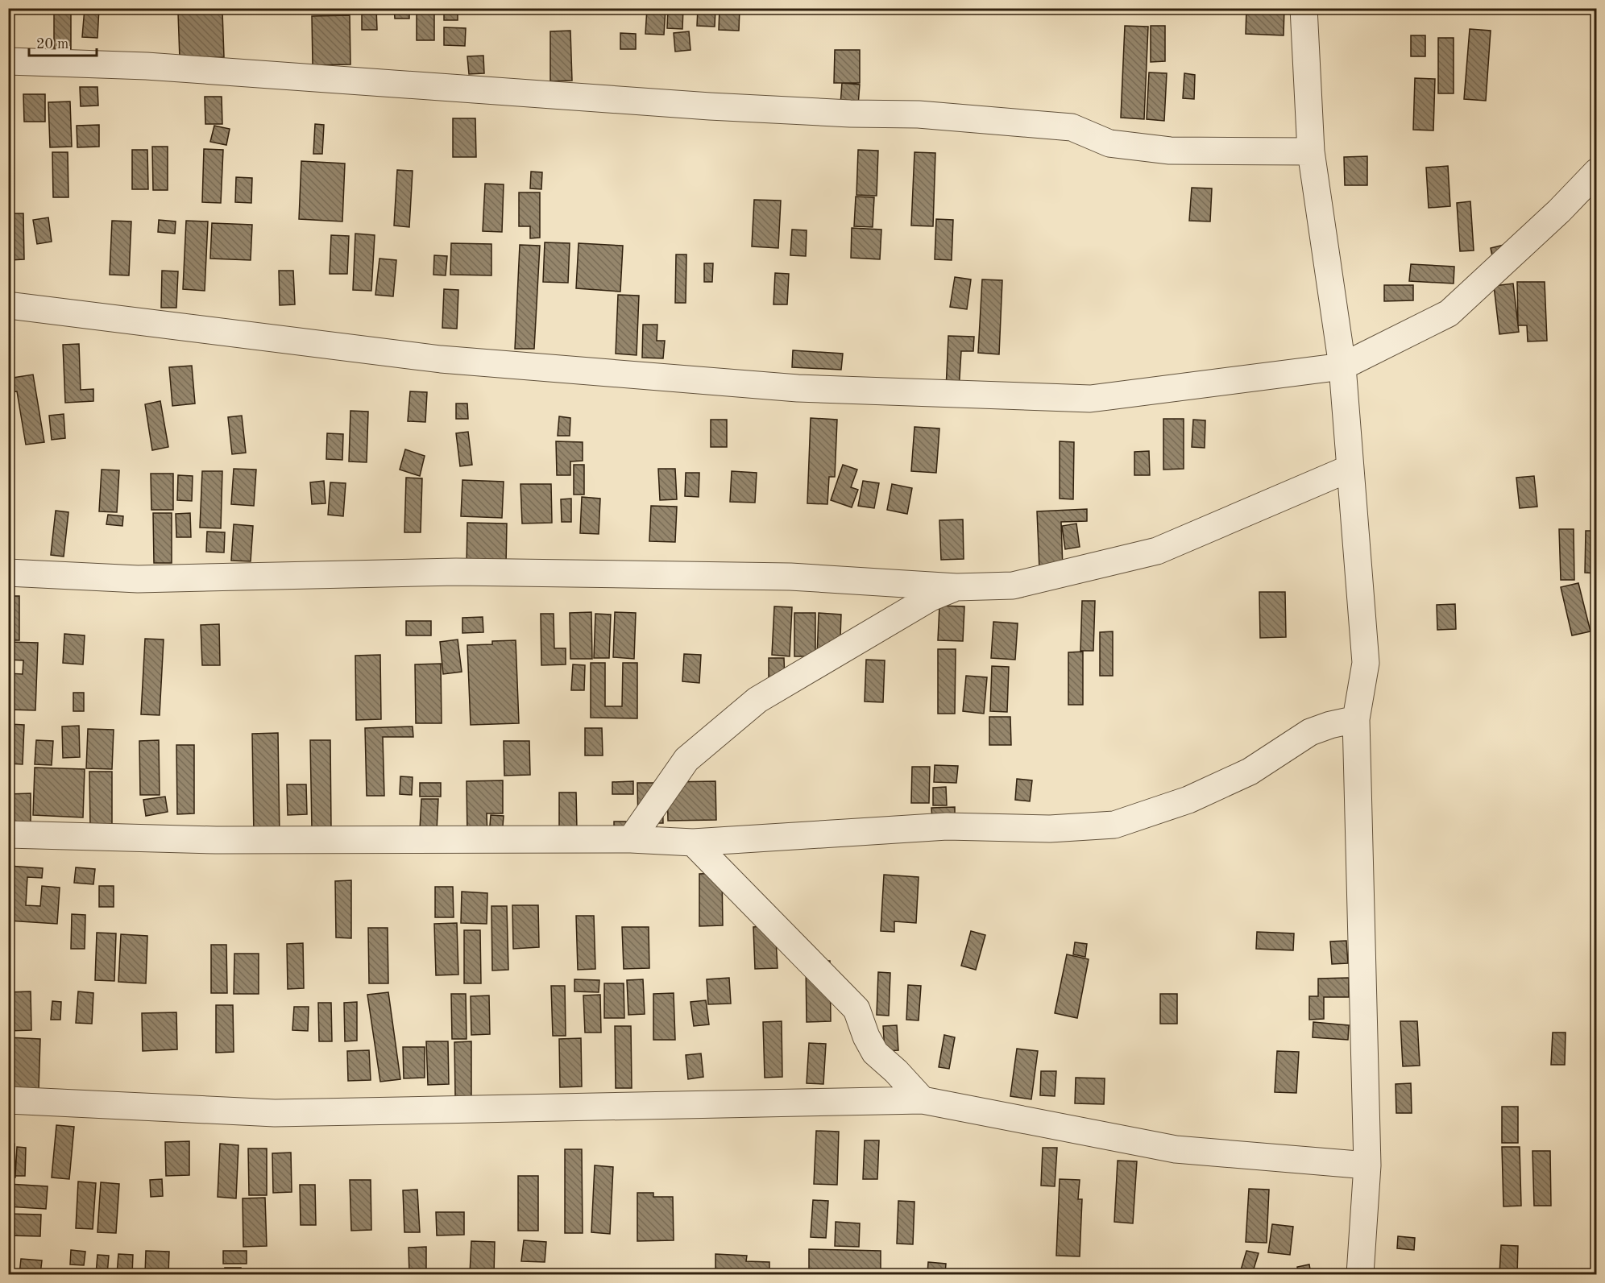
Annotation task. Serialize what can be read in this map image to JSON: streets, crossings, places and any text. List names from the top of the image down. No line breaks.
{"scale_bar":"20 m"}
